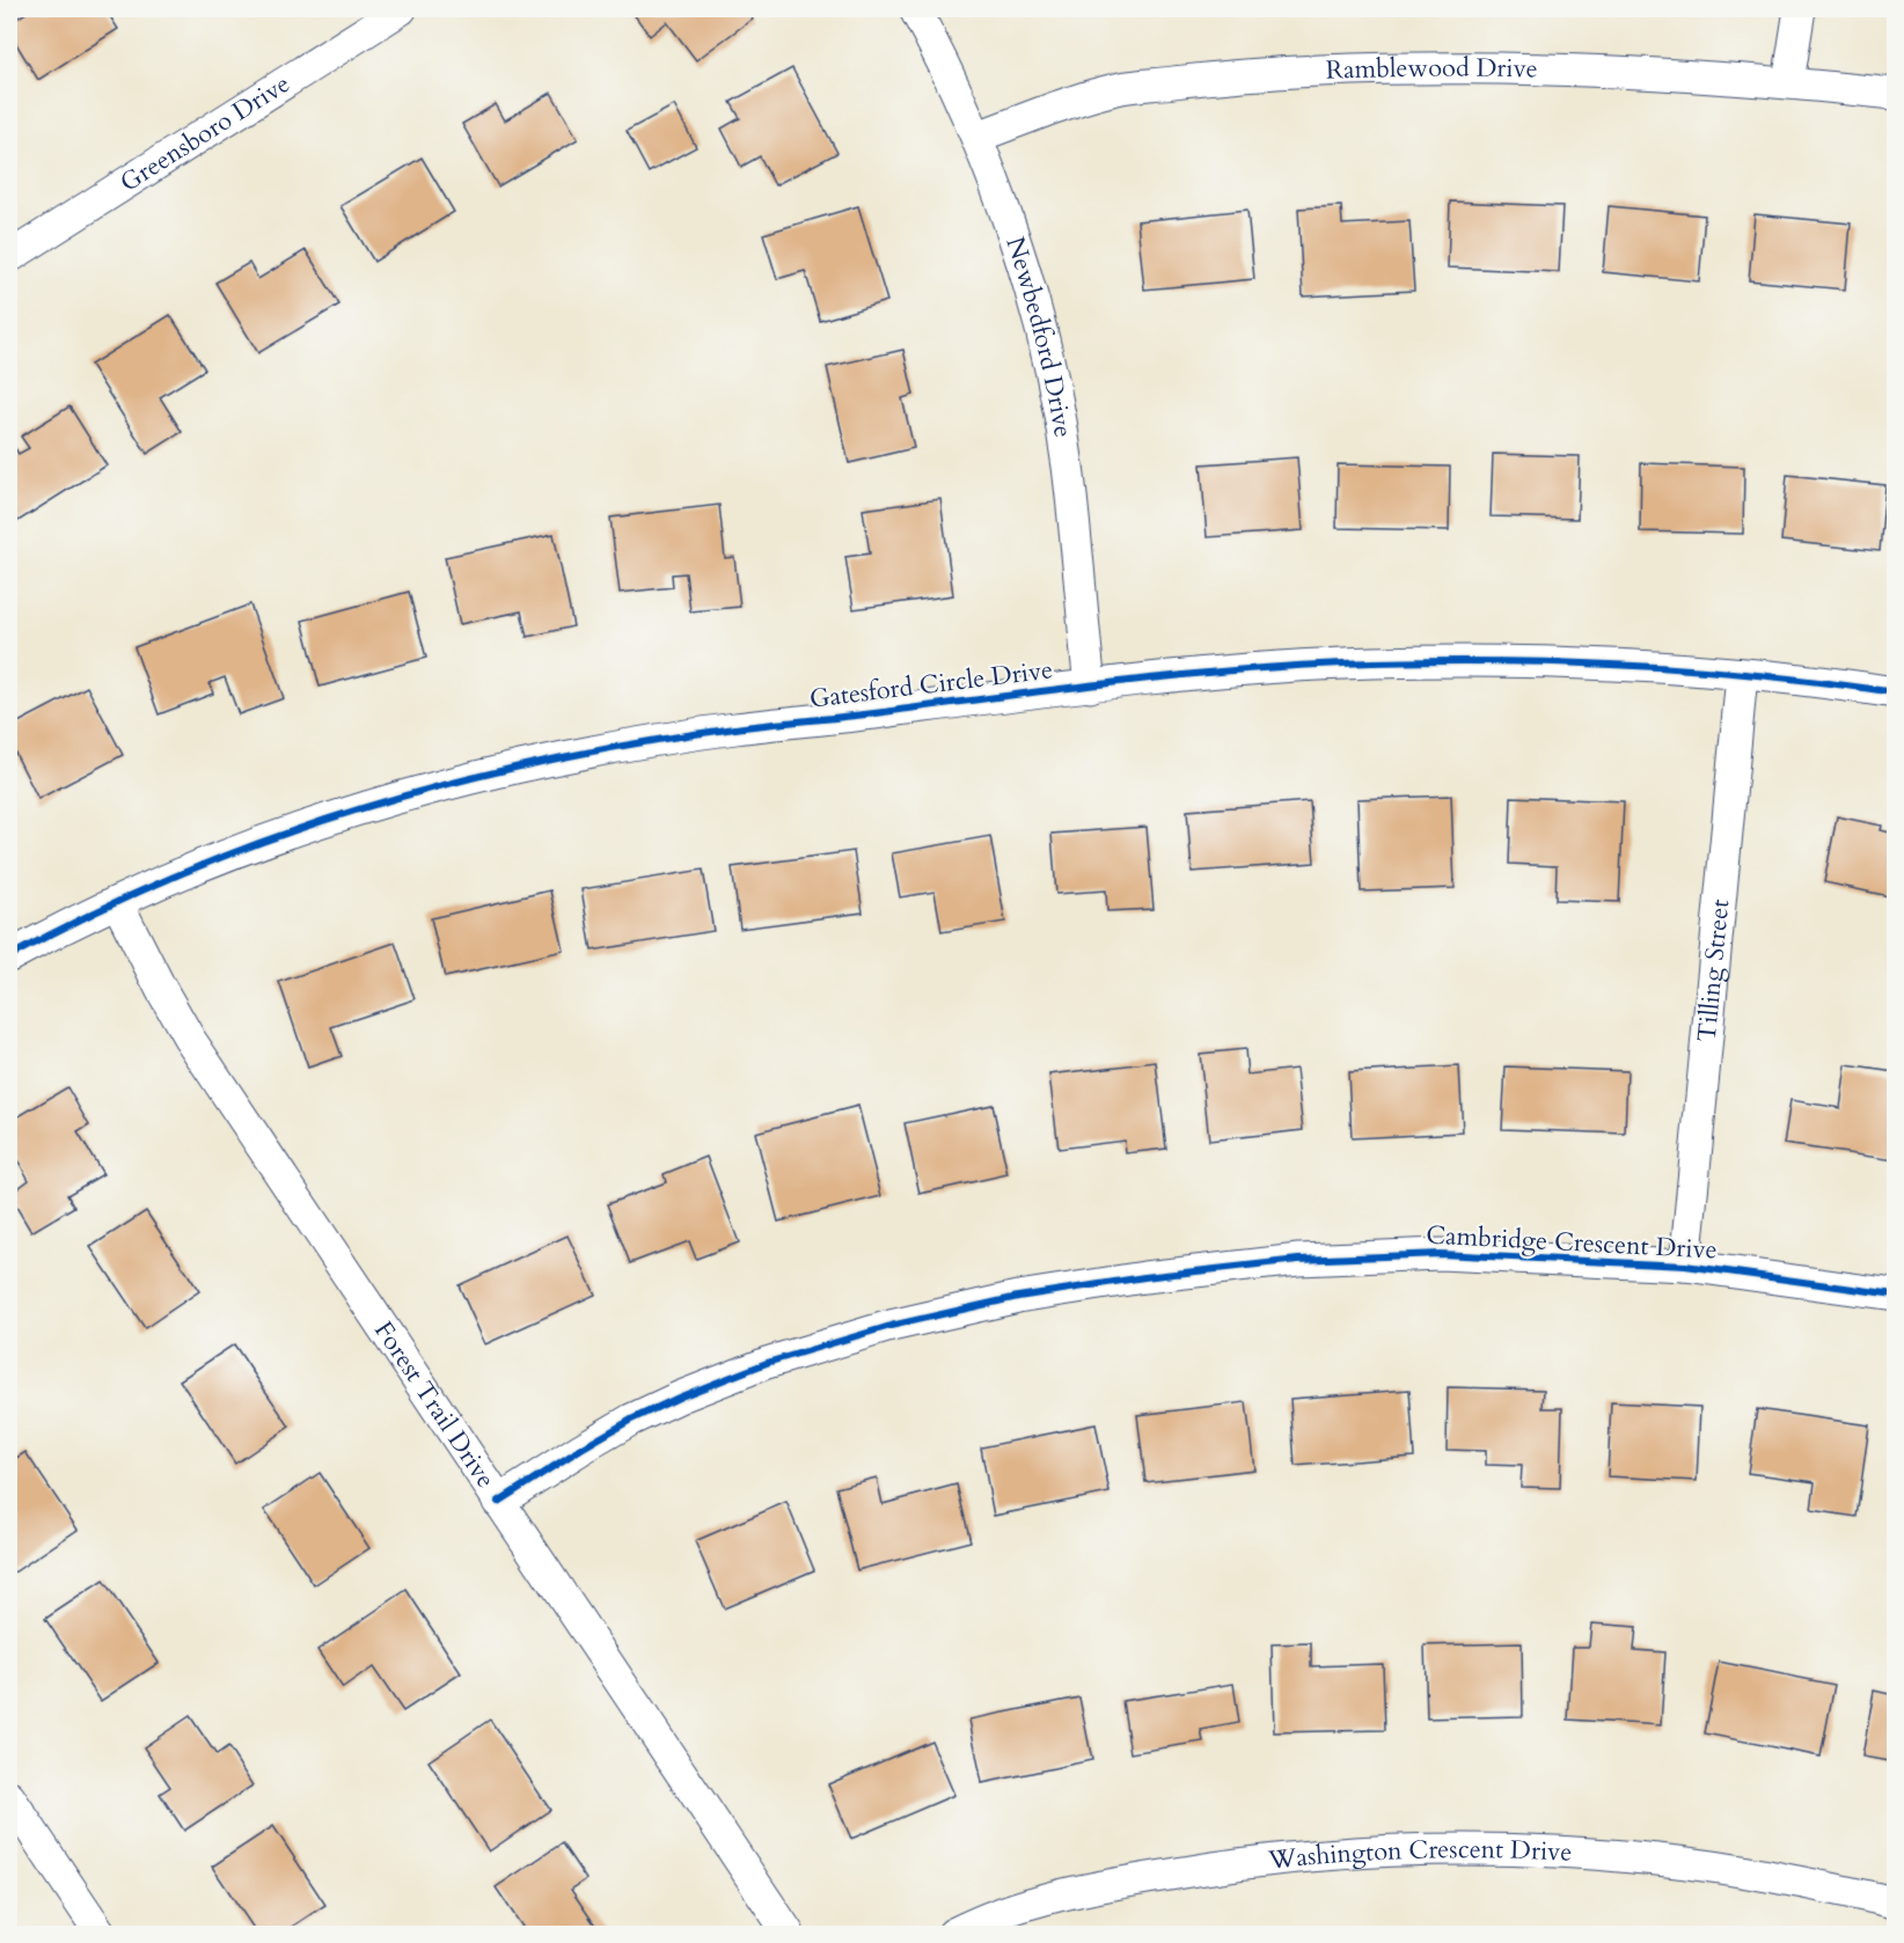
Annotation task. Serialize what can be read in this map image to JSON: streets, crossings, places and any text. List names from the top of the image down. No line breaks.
{"streets":{"street":["Ramblewood Drive","Greensboro Drive","Newbedford Drive","Gatesford Circle Drive","Tilling Street","Cambridge Crescent Drive","Forest Trail Drive","Washington Crescent Drive"]},"crossings":[["Ramblewood Drive","Newbedford Drive"],["Newbedford Drive","Gatesford Circle Drive"],["Gatesford Circle Drive","Tilling Street"],["Gatesford Circle Drive","Forest Trail Drive"],["Tilling Street","Cambridge Crescent Drive"],["Cambridge Crescent Drive","Forest Trail Drive"]]}
